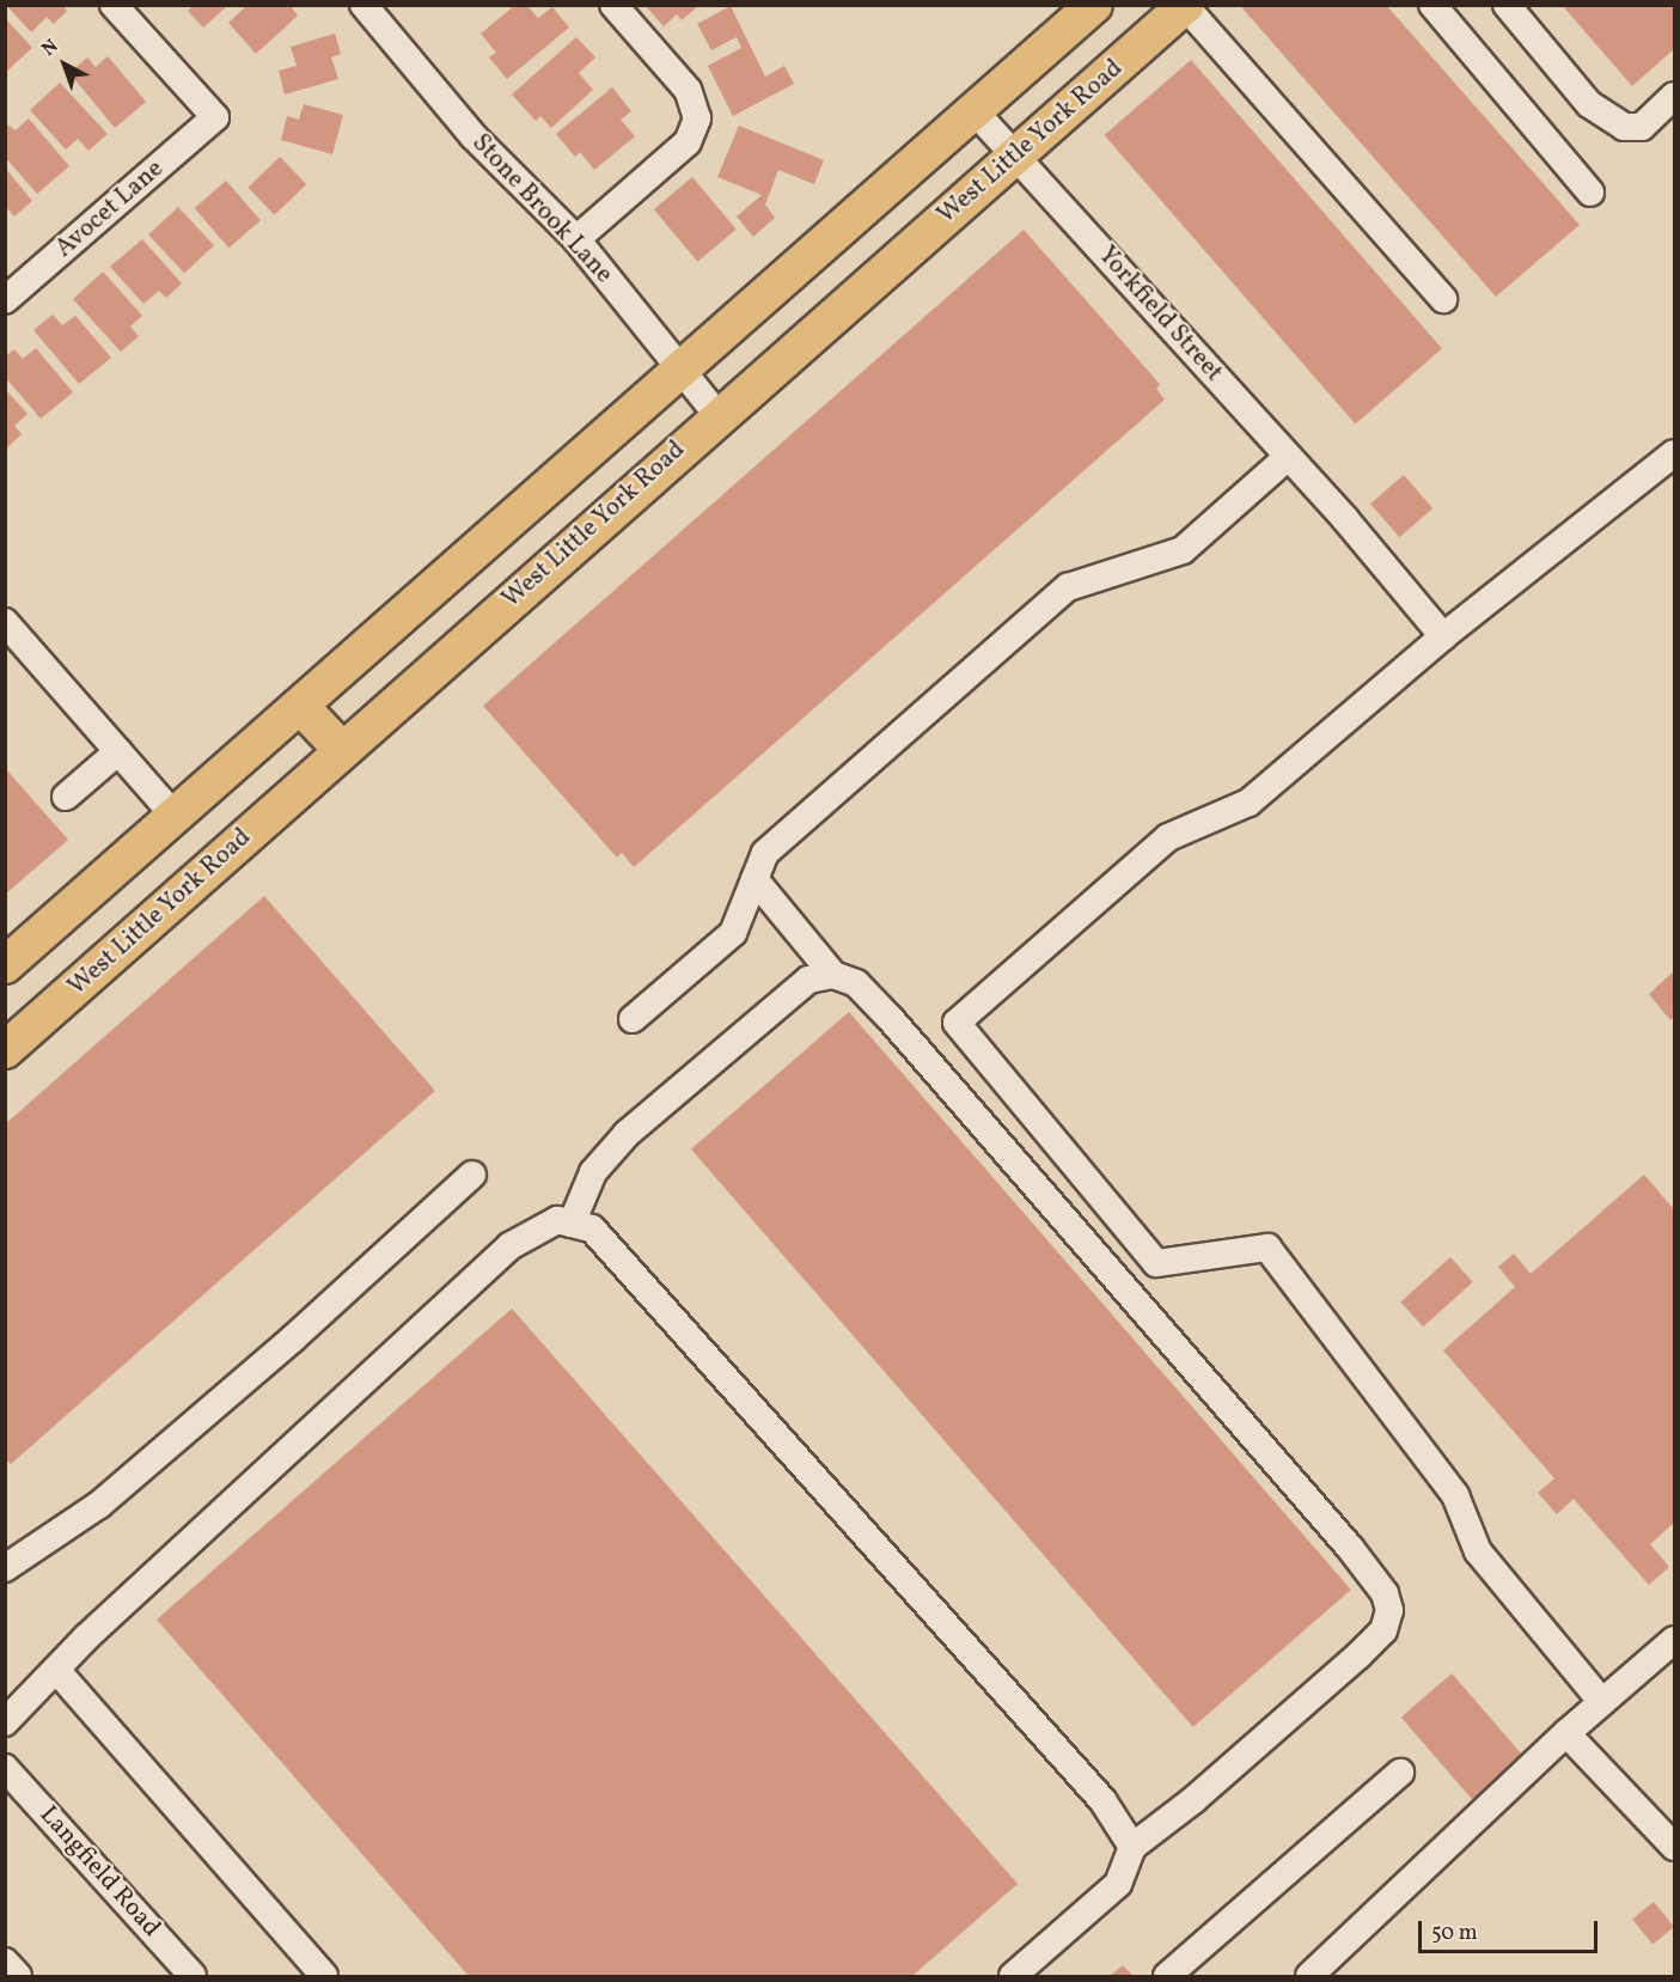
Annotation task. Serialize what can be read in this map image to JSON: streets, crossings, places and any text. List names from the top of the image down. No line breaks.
{"streets":{"main road":["West Little York Road"],"street":["Avocet Lane","Stone Brook Lane","Yorkfield Street","Langfield Road"]},"crossings":[["West Little York Road","Stone Brook Lane"],["West Little York Road","Yorkfield Street"]],"scale_bar":"50 m","north":"top left"}
